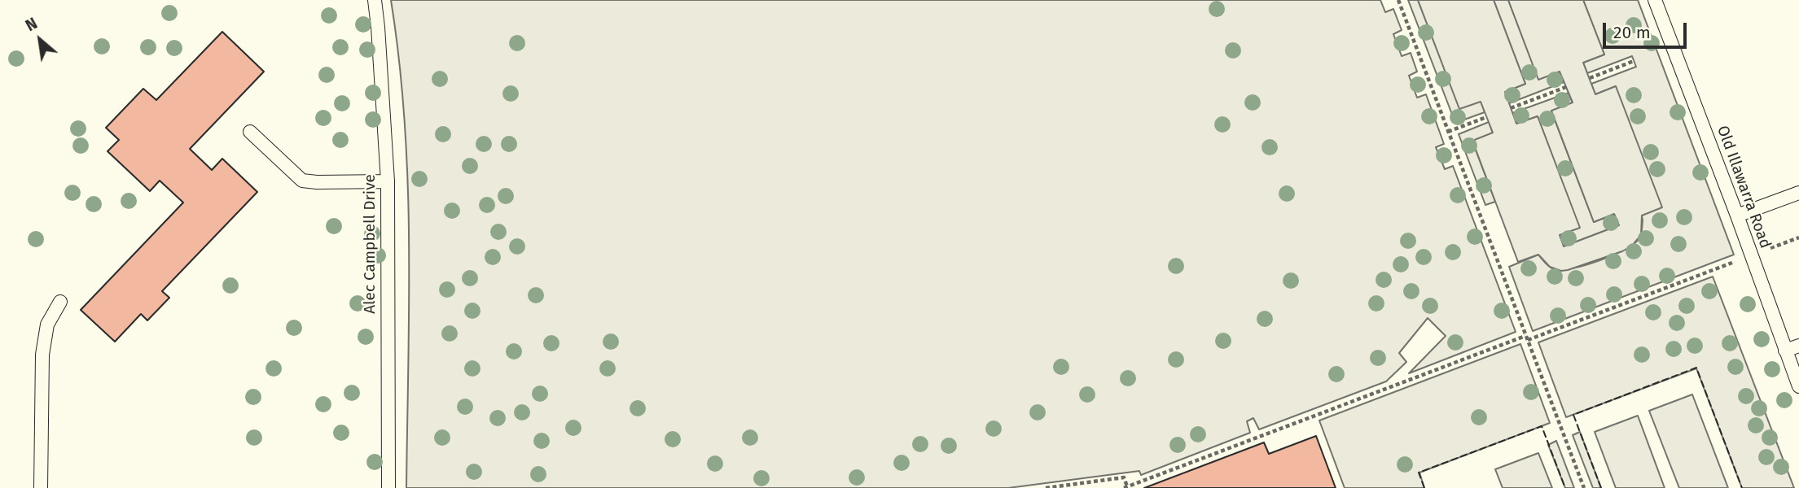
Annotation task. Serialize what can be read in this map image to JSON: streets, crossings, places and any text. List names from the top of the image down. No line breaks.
{"streets":{"lane":["Old Illawarra Road","Alec Campbell Drive"]},"scale_bar":"20 m","north":"top left"}
